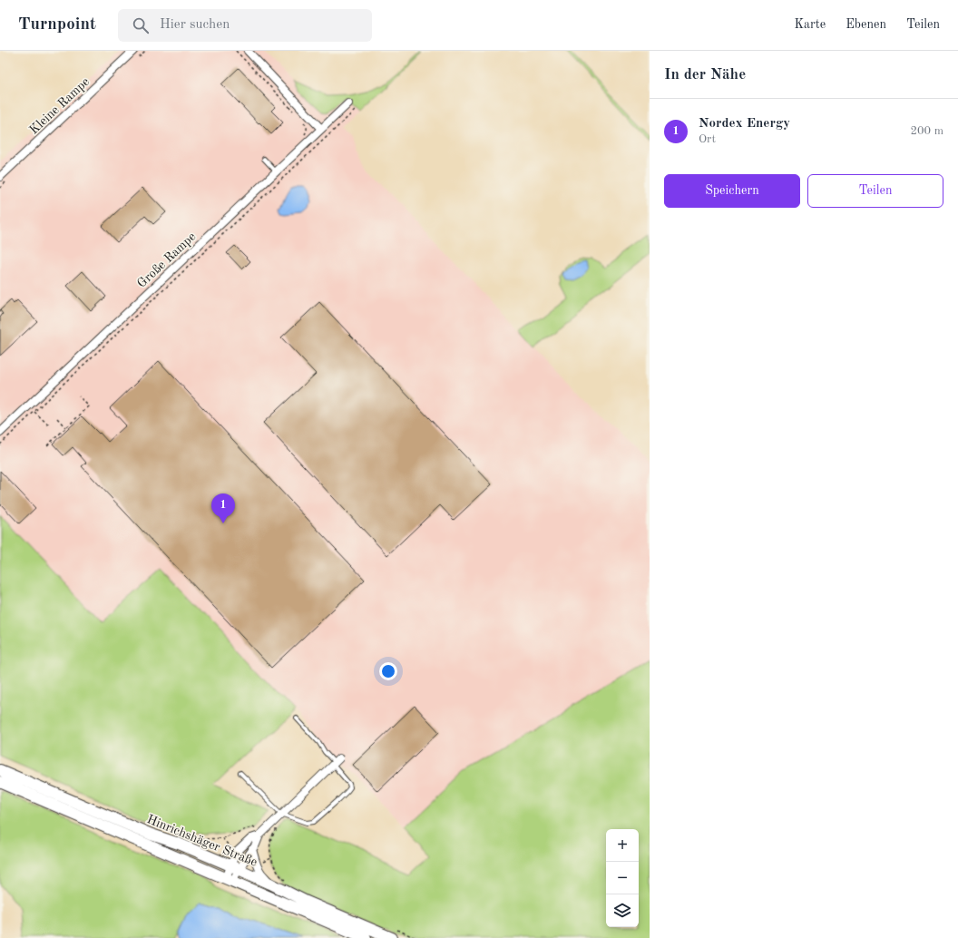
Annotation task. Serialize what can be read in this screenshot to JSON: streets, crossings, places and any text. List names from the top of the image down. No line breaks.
{"streets":{"main road":["Hinrichshäger Straße"],"street":["Kleine Rampe","Große Rampe"]},"page":{"header":"Turnpoint","search":"Hier suchen","nav":["Karte","Ebenen","Teilen"],"heading":"In der Nähe","list":[{"mark":"1","name":"Nordex Energy","note":"Ort","value":"200 m"}],"buttons":["Speichern","Teilen"],"pins":"1","map_buttons":["+","−"]}}
